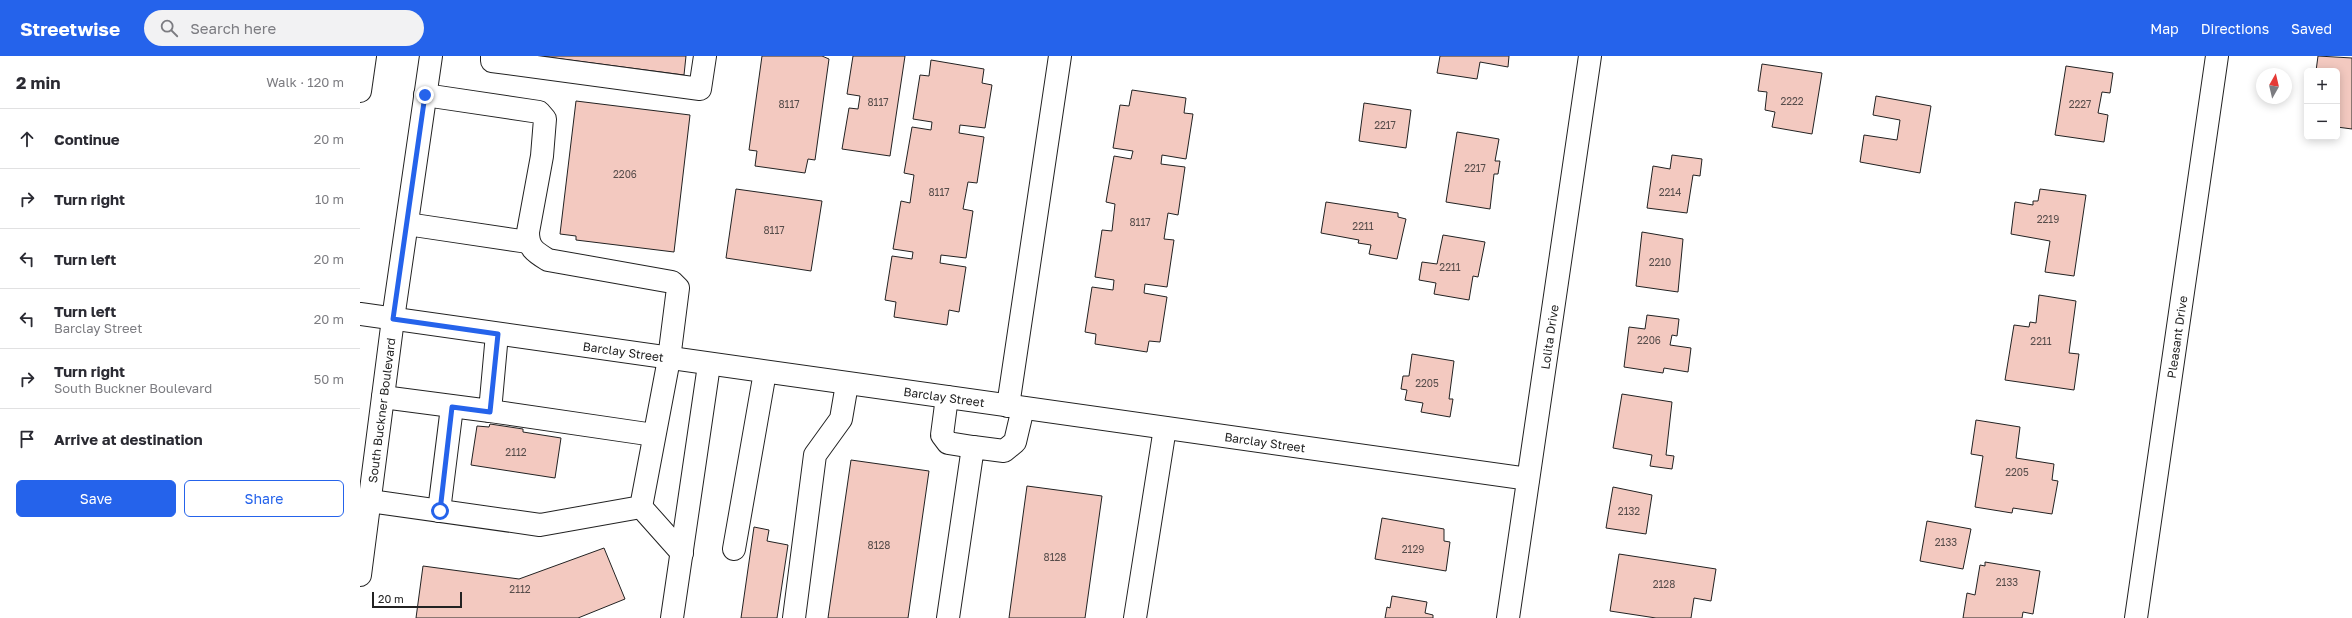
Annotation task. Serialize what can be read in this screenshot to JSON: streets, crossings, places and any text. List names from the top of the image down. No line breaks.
{"streets":{"street":["Lolita Drive","Pleasant Drive","Barclay Street","South Buckner Boulevard"]},"crossings":[["Lolita Drive","Barclay Street"],["Barclay Street","South Buckner Boulevard"]],"house_numbers":["2222","8117","8117","2227","2217","2217","2206","8117","2214","2219","8117","2211","8117","2210","2211","2206","2211","2205","2112","2205","2132","2133","8128","2129","8128","2133","2128","2112"],"scale_bar":"20 m","north":"top","page":{"header":"Streetwise","search":"Search here","nav":["Map","Directions","Saved"],"heading":["2 min","Walk · 120 m"],"map_buttons":["+","−"],"list":[["Continue","20 m"],["Turn right","10 m"],["Turn left","20 m"],["Turn left","Barclay Street","20 m"],["Turn right","South Buckner Boulevard","50 m"],"Arrive at destination"],"buttons":["Save","Share"],"scale":"20 m"}}
